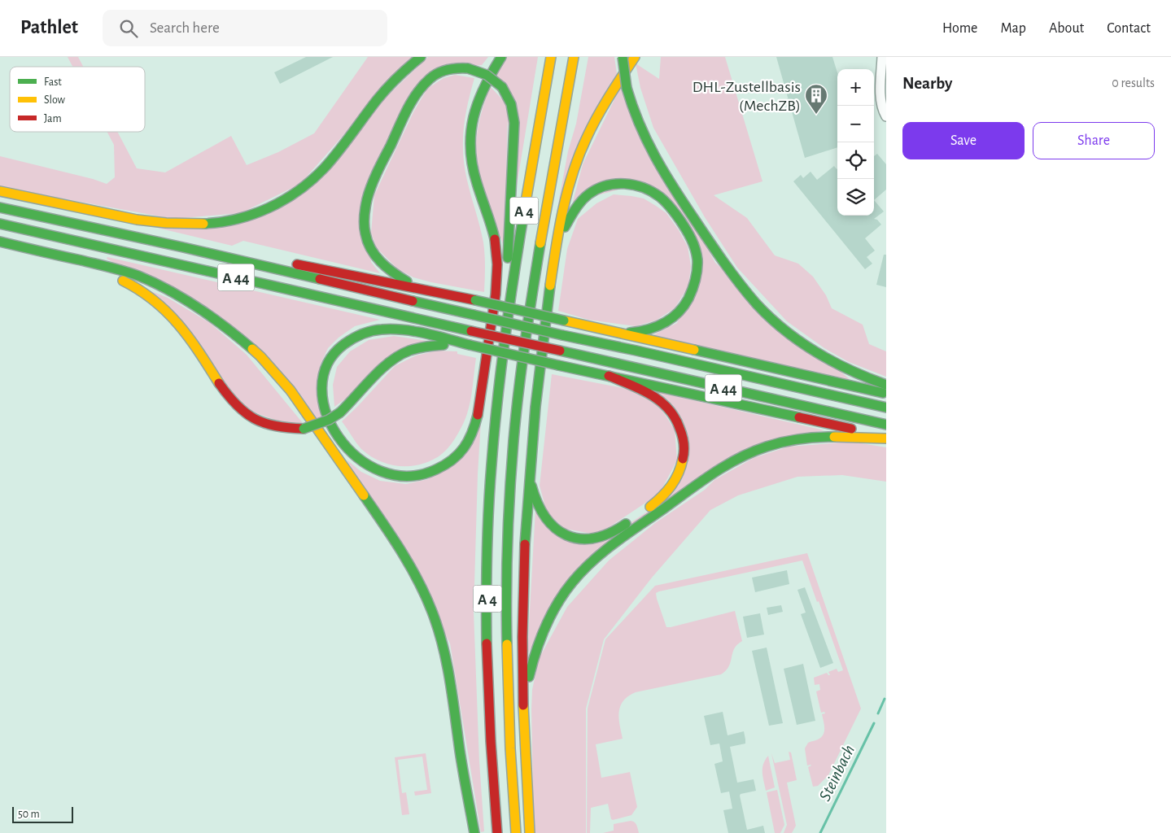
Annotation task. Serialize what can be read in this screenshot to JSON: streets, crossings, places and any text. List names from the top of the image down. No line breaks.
{"streets":{"highway":["A 4","A 44"]},"water":["Steinbach"],"places":{"building":["DHL-Zustellbasis (MechZB)"]},"legend":["Fast","Slow","Jam"],"scale_bar":"50 m","page":{"header":"Pathlet","search":"Search here","nav":["Home","Map","About","Contact"],"heading":["Nearby","0 results"],"map_buttons":["+","−"],"buttons":["Save","Share"],"scale":"50 m"}}
